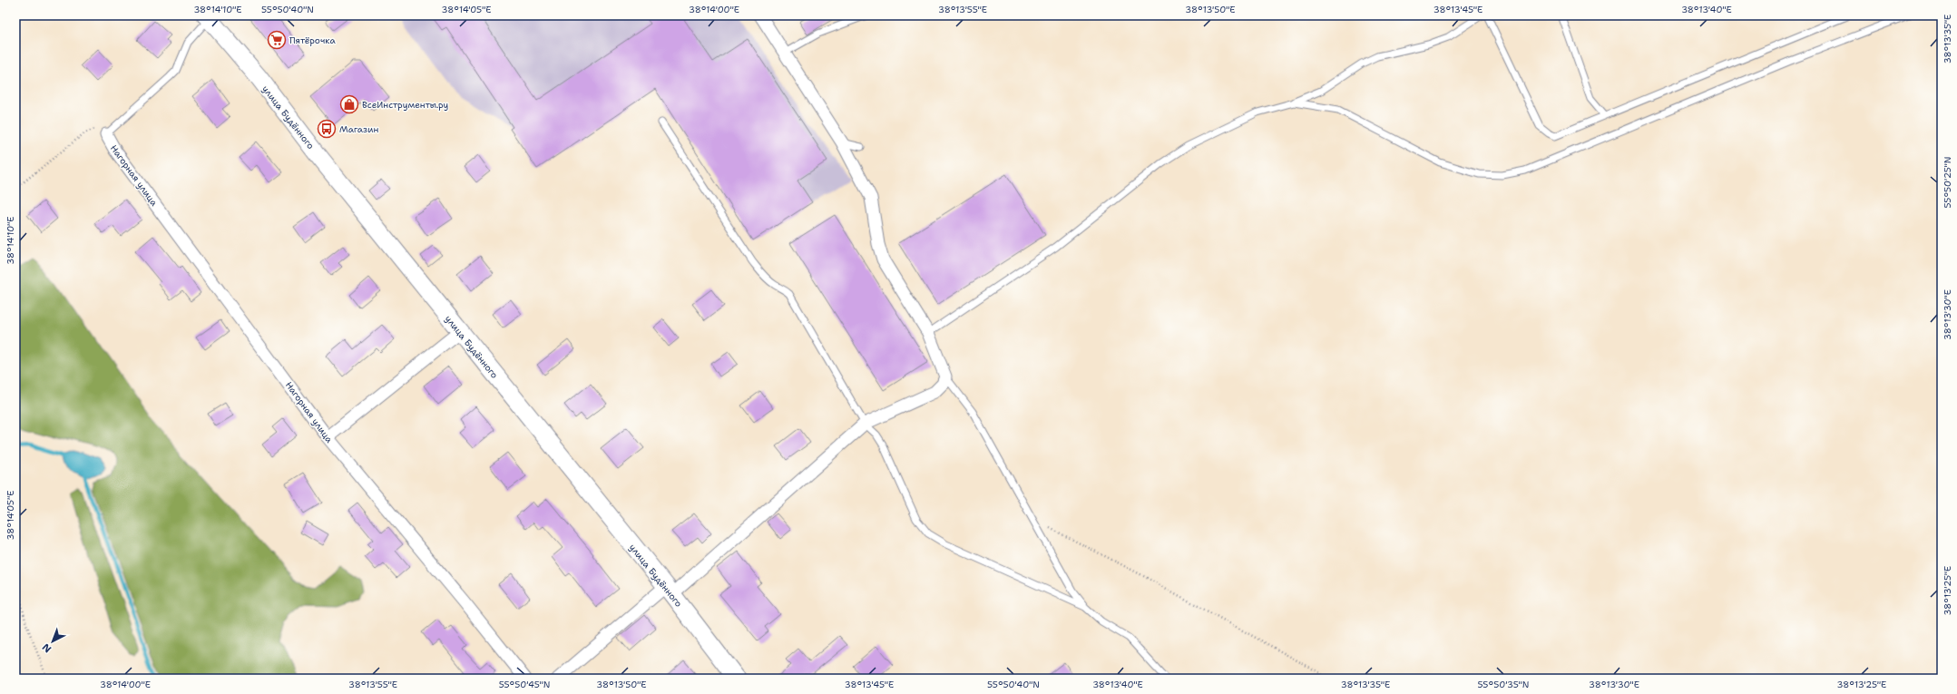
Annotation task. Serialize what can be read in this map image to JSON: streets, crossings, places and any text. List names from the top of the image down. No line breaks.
{"streets":{"main road":["улица Будённого"],"street":["Нагорная улица"]},"places":{"supermarket":["Пятёрочка"],"shop":["ВсеИнструменты.ру"],"bus stop":["Магазин"]},"north":"bottom left","coordinates":["38°14'10\"E","55°50'40\"N","38°14'05\"E","38°14'00\"E","38°13'55\"E","38°13'50\"E","38°13'45\"E","38°13'40\"E","38°13'35\"E","55°50'25\"N","38°13'30\"E","38°13'25\"E","55°50'45\"N","55°50'35\"N"]}
